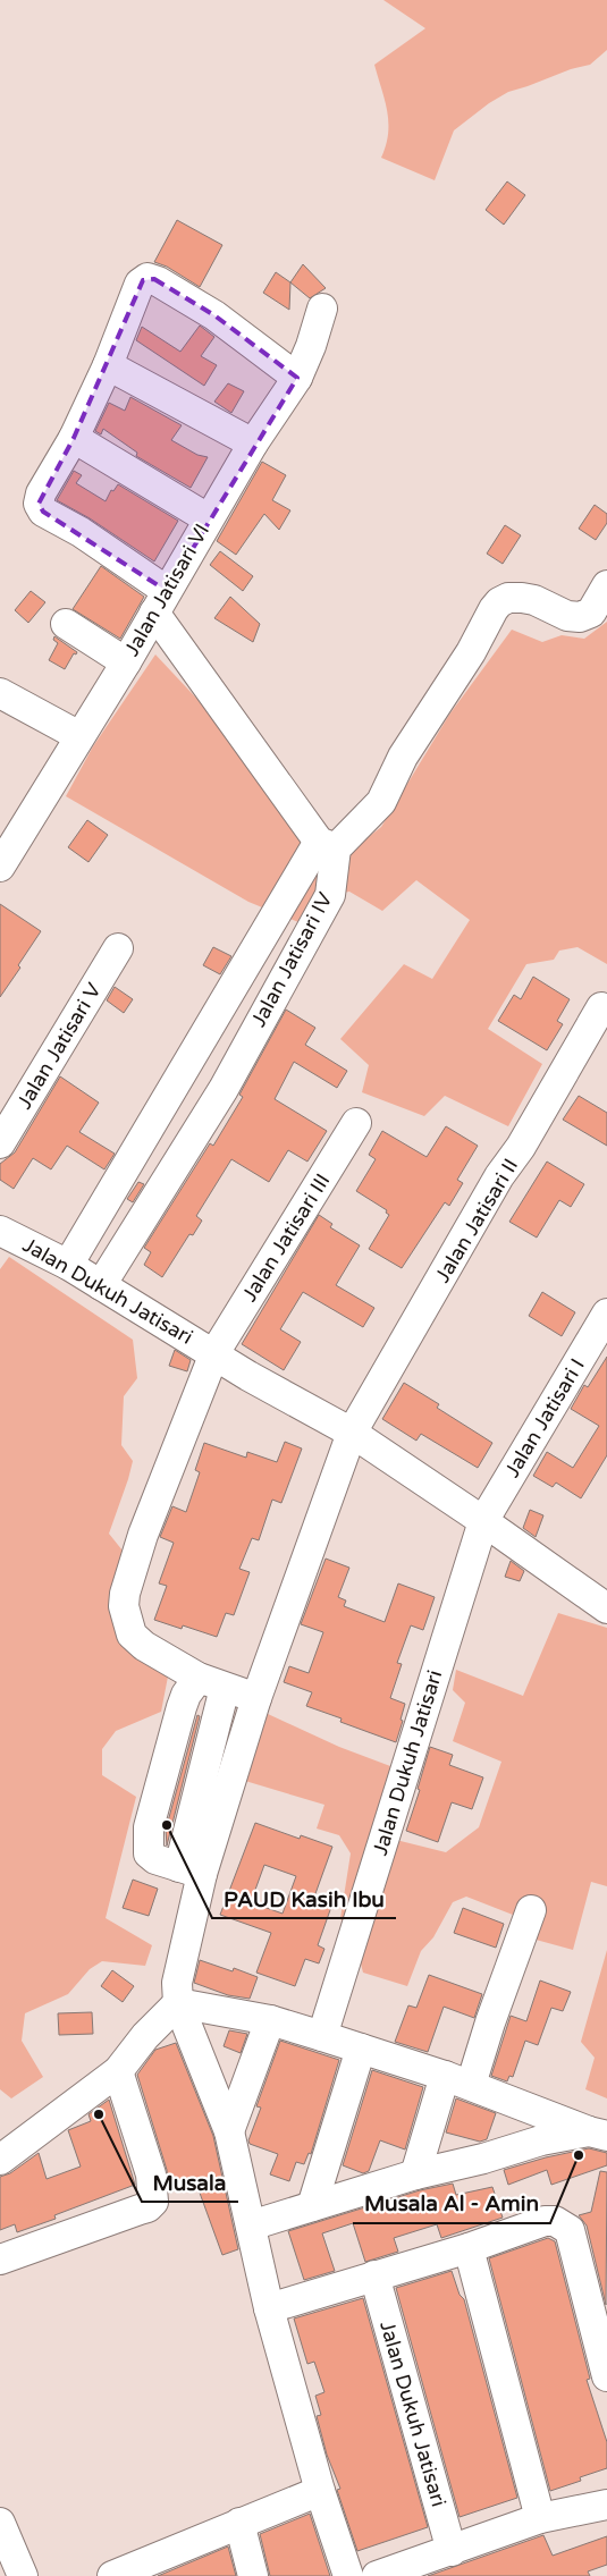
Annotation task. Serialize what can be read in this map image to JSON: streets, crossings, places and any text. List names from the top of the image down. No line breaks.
{"streets":{"street":["Jalan Jatisari VI","Jalan Jatisari IV","Jalan Jatisari V","Jalan Jatisari II","Jalan Jatisari III","Jalan Dukuh Jatisari","Jalan Jatisari I"]},"crossings":[["Jalan Jatisari IV","Jalan Dukuh Jatisari"],["Jalan Jatisari II","Jalan Dukuh Jatisari"],["Jalan Jatisari III","Jalan Dukuh Jatisari"],["Jalan Dukuh Jatisari","Jalan Jatisari I"]],"places":["PAUD Kasih Ibu","Musala","Musala Al - Amin"]}
